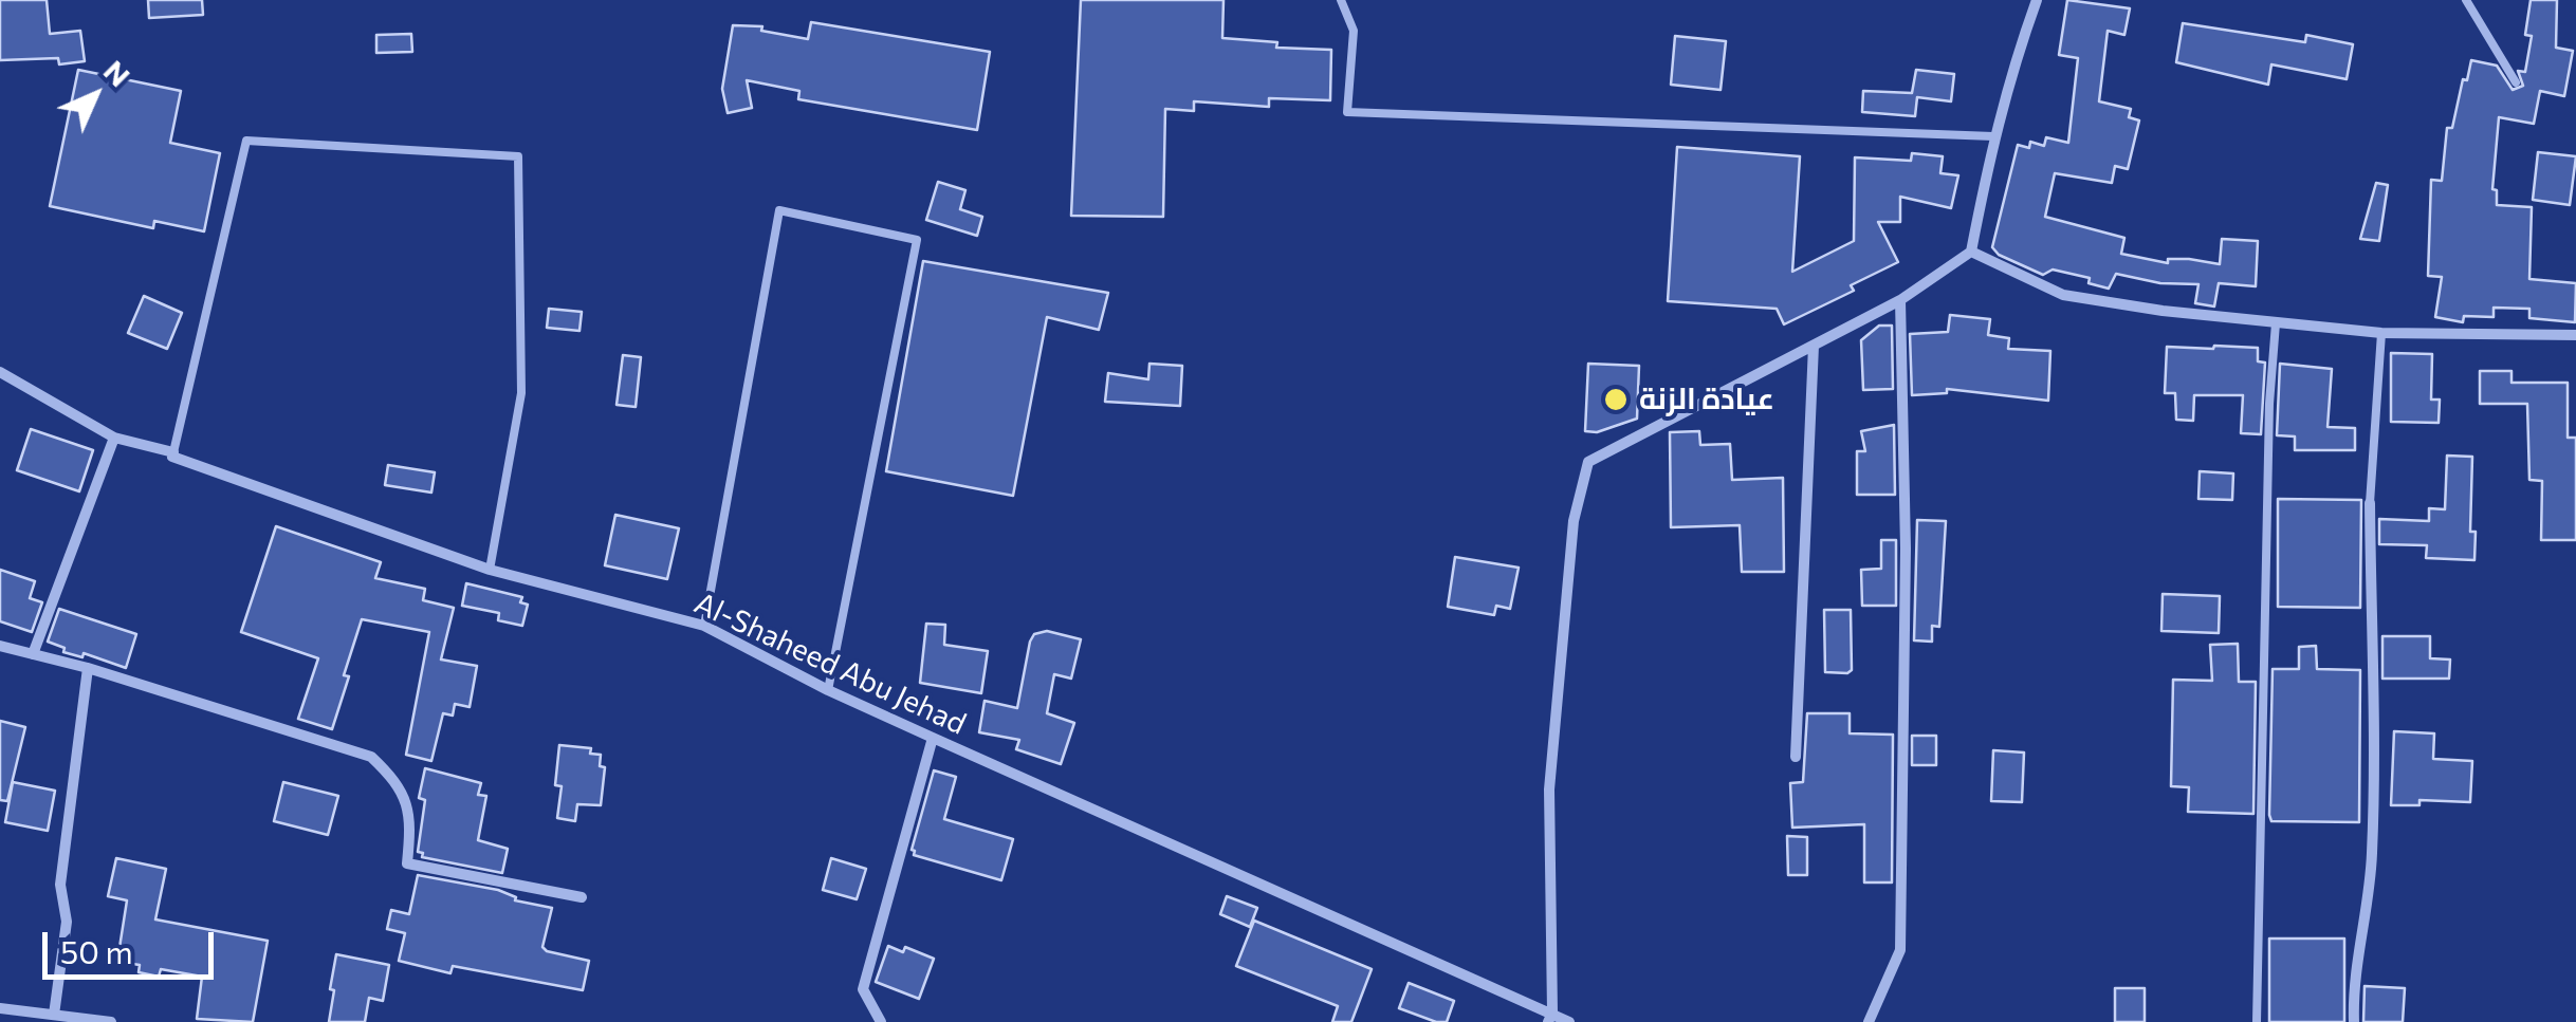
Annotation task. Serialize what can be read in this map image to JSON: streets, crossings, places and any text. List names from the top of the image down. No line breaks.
{"streets":{"street":["Al-Shaheed Abu Jehad"]},"places":["عيادة الزنة"],"scale_bar":"50 m","north":"top right"}
